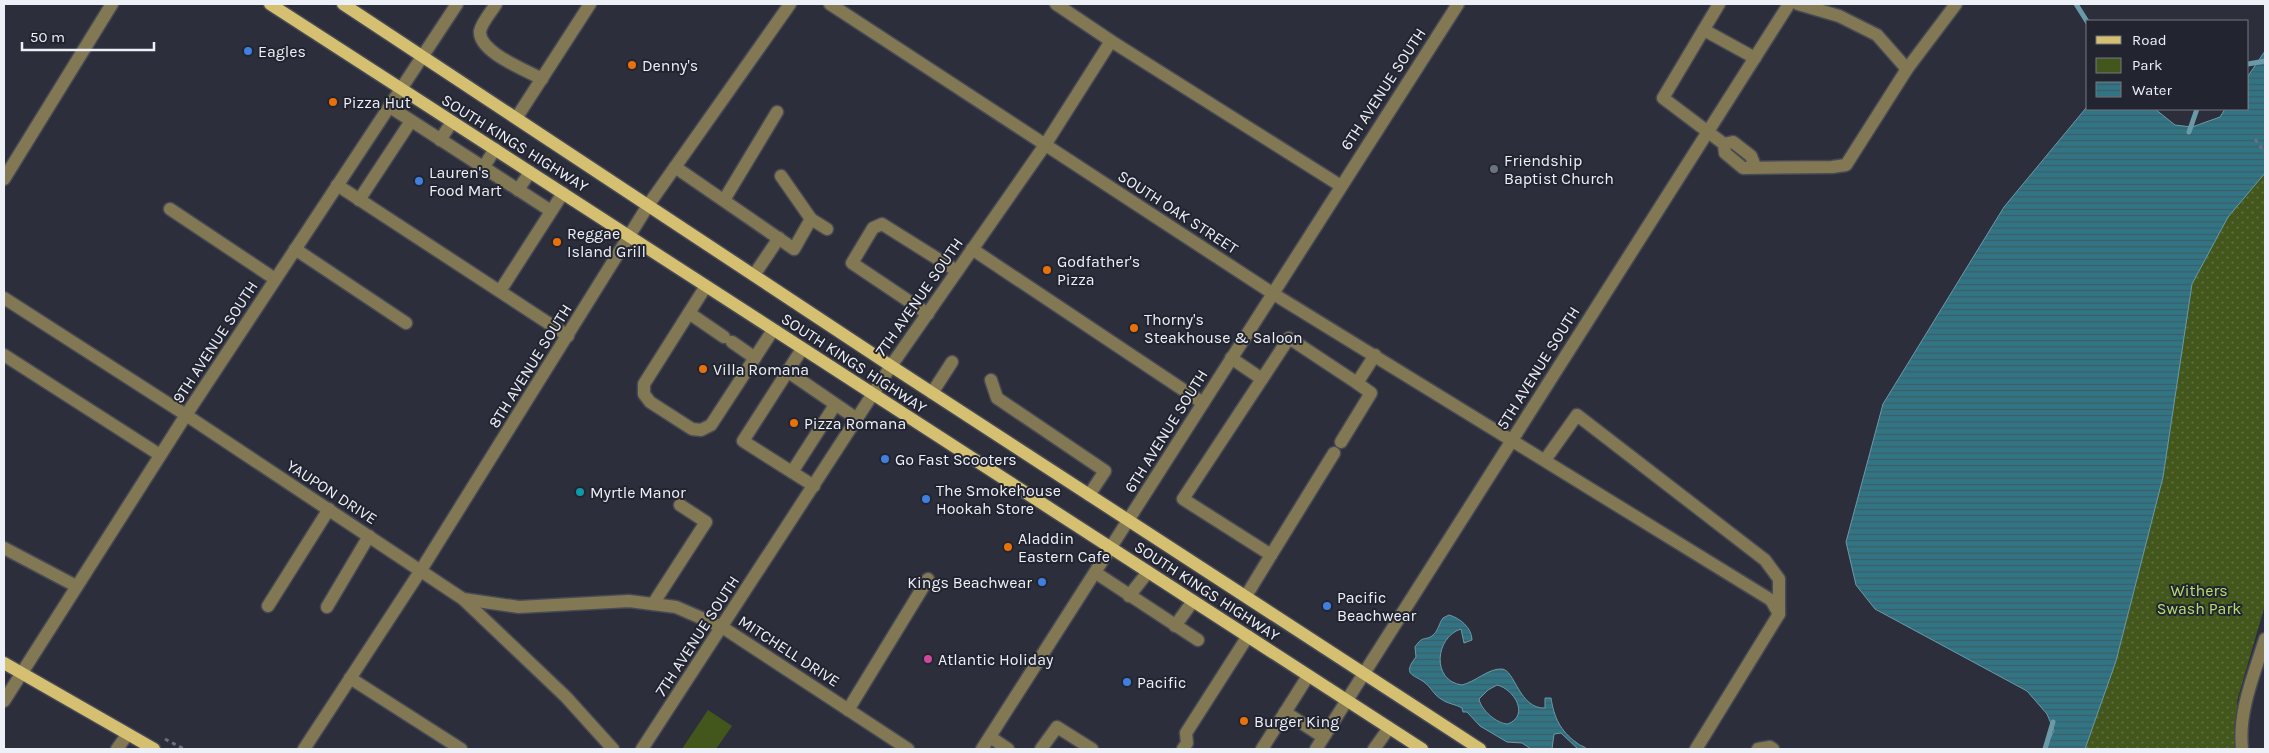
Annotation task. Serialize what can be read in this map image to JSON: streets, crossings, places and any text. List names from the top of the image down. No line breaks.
{"streets":{"main road":["SOUTH KINGS HIGHWAY"],"street":["6TH AVENUE SOUTH","SOUTH OAK STREET","7TH AVENUE SOUTH","9TH AVENUE SOUTH","8TH AVENUE SOUTH","5TH AVENUE SOUTH","YAUPON DRIVE","MITCHELL DRIVE"]},"crossings":[["6TH AVENUE SOUTH","SOUTH KINGS HIGHWAY"],["6TH AVENUE SOUTH","SOUTH OAK STREET"],["SOUTH KINGS HIGHWAY","7TH AVENUE SOUTH"],["SOUTH KINGS HIGHWAY","9TH AVENUE SOUTH"],["SOUTH KINGS HIGHWAY","8TH AVENUE SOUTH"],["SOUTH KINGS HIGHWAY","5TH AVENUE SOUTH"],["SOUTH OAK STREET","7TH AVENUE SOUTH"],["SOUTH OAK STREET","5TH AVENUE SOUTH"],["7TH AVENUE SOUTH","MITCHELL DRIVE"],["9TH AVENUE SOUTH","YAUPON DRIVE"],["8TH AVENUE SOUTH","YAUPON DRIVE"],["YAUPON DRIVE","MITCHELL DRIVE"]],"parks":["Withers Swash Park"],"places":["Eagles","Denny's","Pizza Hut","Friendship Baptist Church","Lauren's Food Mart","Reggae Island Grill","Godfather's Pizza","Thorny's Steakhouse & Saloon","Villa Romana","Pizza Romana","Go Fast Scooters","Myrtle Manor","The Smokehouse Hookah Store","Aladdin Eastern Cafe","Kings Beachwear","Pacific Beachwear","Atlantic Holiday","Pacific","Burger King"],"legend":["Road","Park","Water"],"scale_bar":"50 m"}
